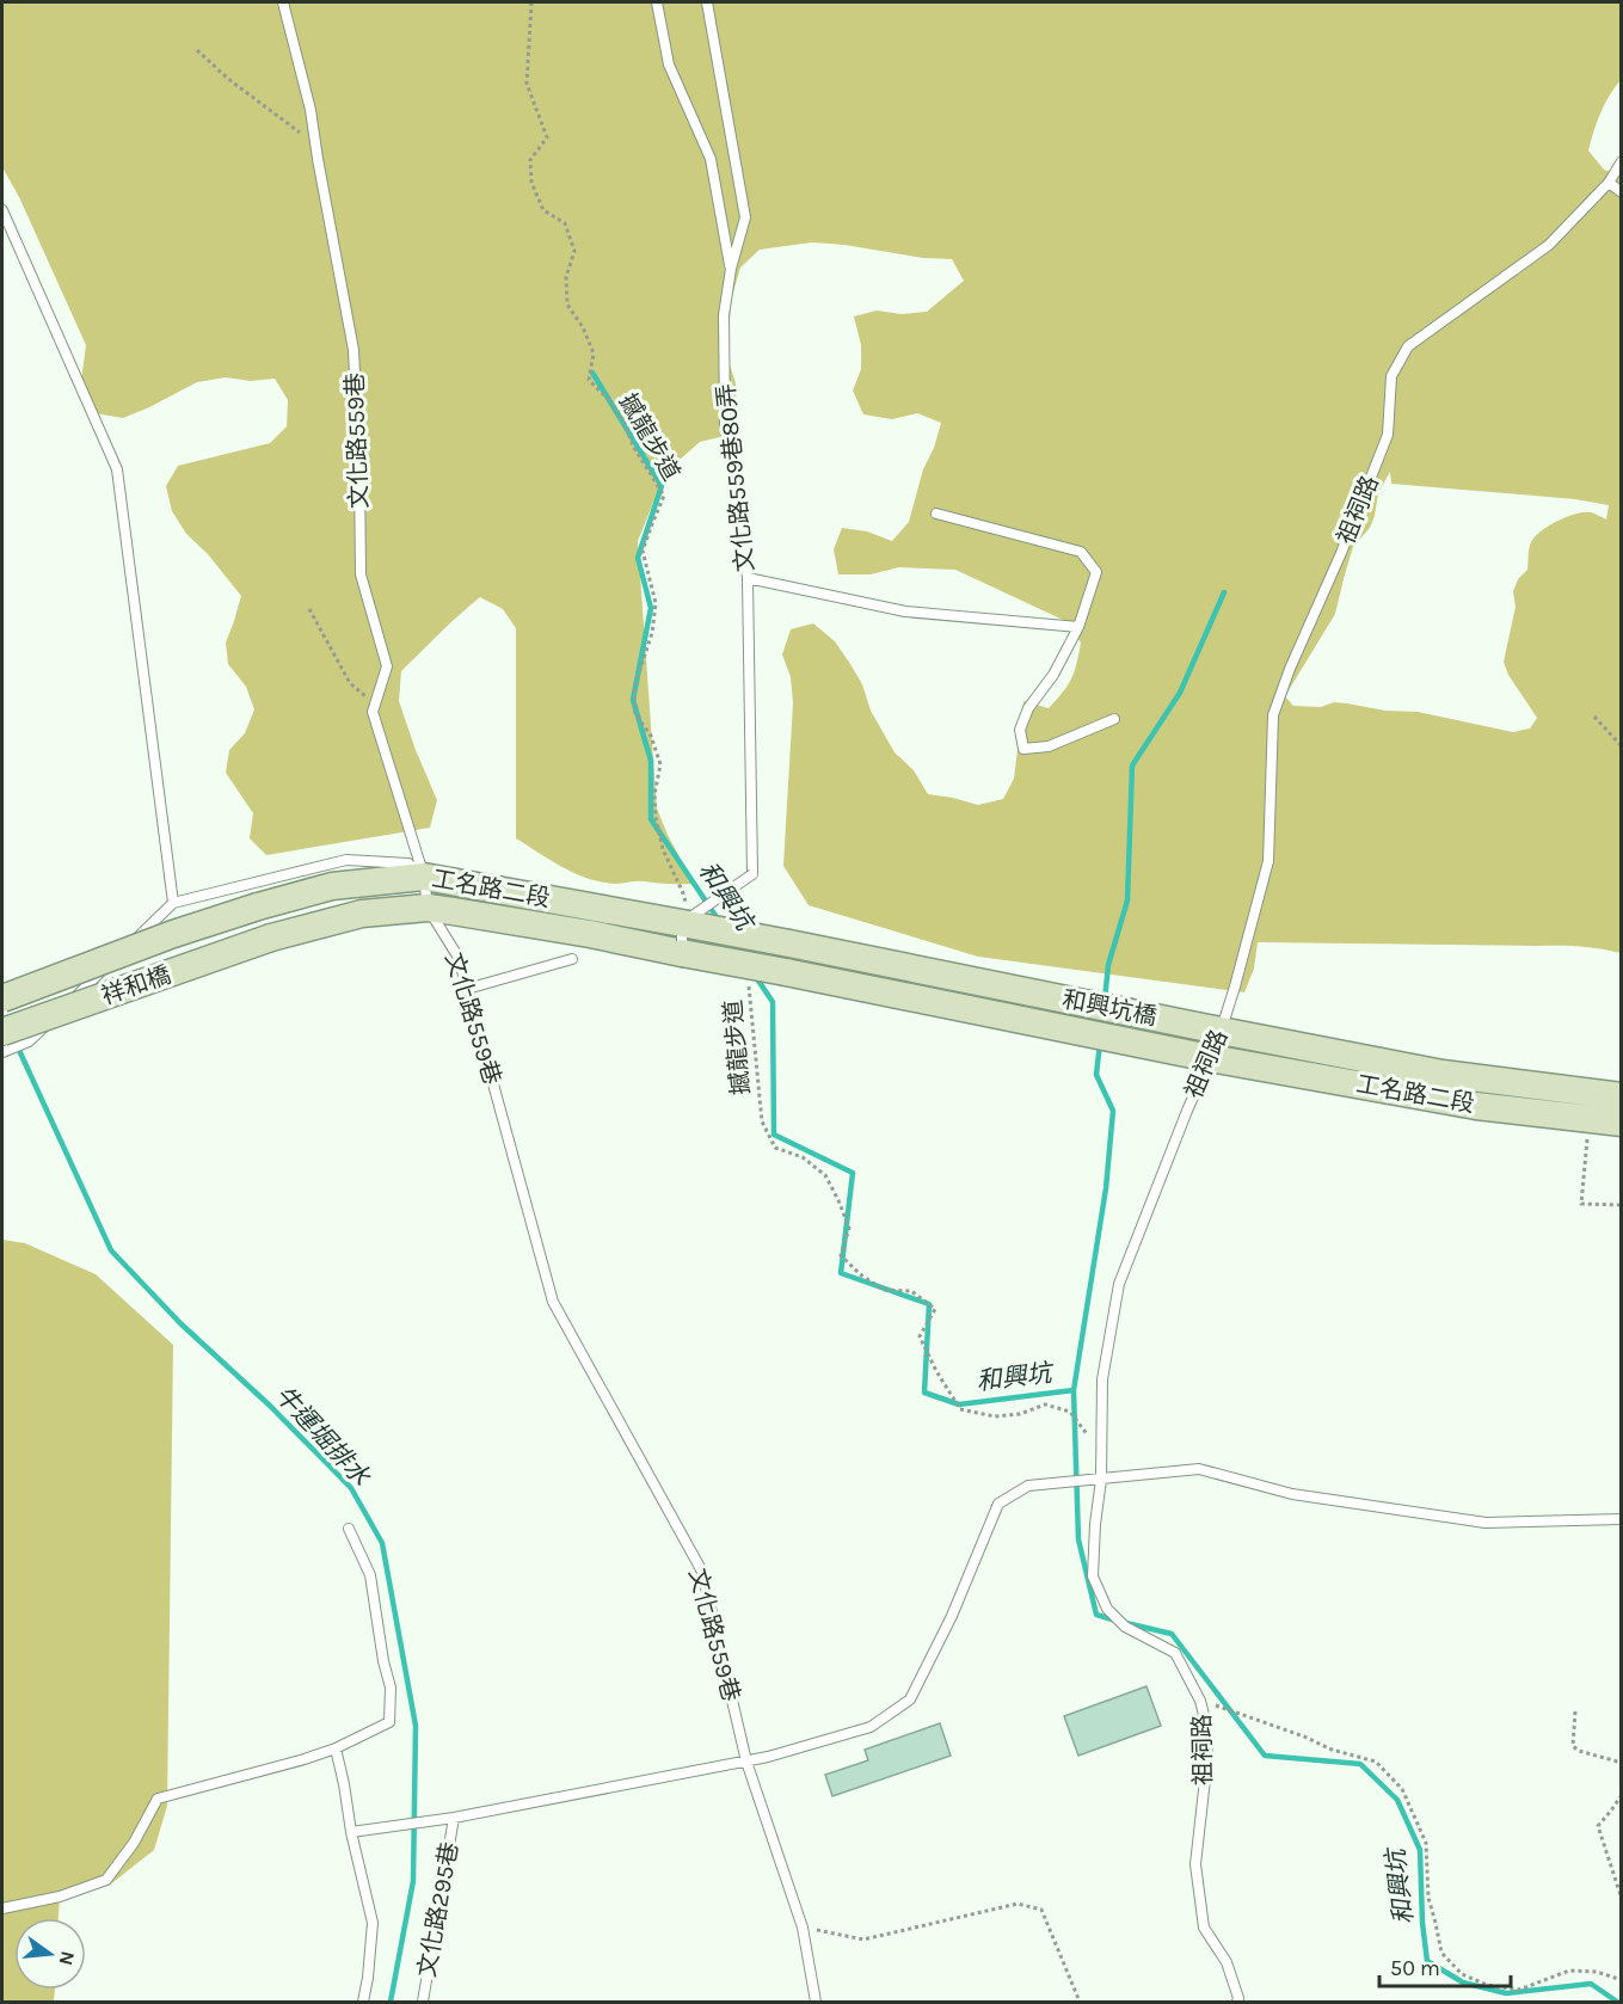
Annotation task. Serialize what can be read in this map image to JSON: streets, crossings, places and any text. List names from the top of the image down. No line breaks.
{"streets":{"main road":["工名路二段","祥和橋","和興坑橋"],"lane":["文化路559巷","文化路559巷80弄","祖祠路","文化路295巷"],"path":["撼龍步道"]},"crossings":[["撼龍步道","文化路559巷80弄"],["撼龍步道","祖祠路"],["撼龍步道","工名路二段"],["文化路559巷","工名路二段"],["文化路559巷80弄","工名路二段"],["祖祠路","工名路二段"],["祖祠路","和興坑橋"],["工名路二段","祥和橋"],["工名路二段","和興坑橋"]],"water":["和興坑","牛運堀排水"],"scale_bar":"50 m","north":"right"}
